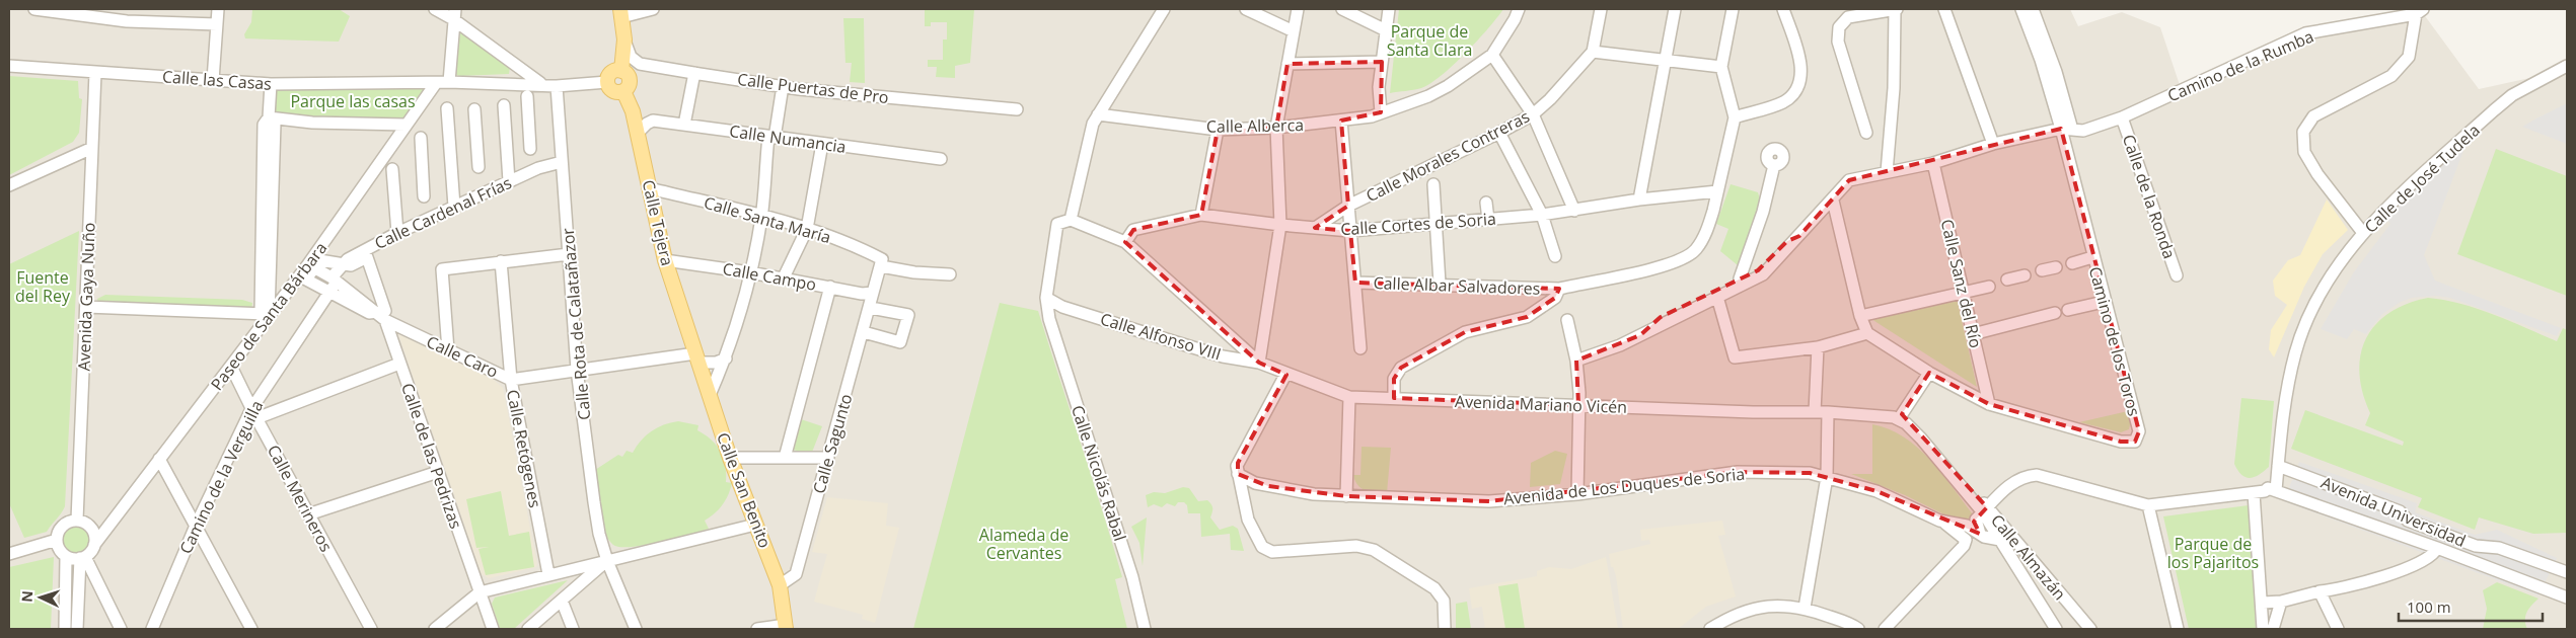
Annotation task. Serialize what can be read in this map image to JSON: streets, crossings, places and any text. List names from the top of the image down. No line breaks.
{"streets":{"main road":["Calle Tejera","Calle San Benito"],"street":["Camino de la Rumba","Calle las Casas","Calle Puertas de Pro","Calle Alberca","Calle Numancia","Calle Morales Contreras","Calle de José Tudela","Calle de la Ronda","Calle Cardenal Frías","Calle Santa María","Calle Cortes de Soria","Calle Campo","Calle Sanz del Río","Calle Albar Salvadores","Avenida Gaya Nuño","Paseo de Santa Bárbara","Calle Rota de Calatañazor","Calle Alfonso VIII","Camino de los Toros","Calle Caro","Avenida Mariano Vicén","Calle Sagunto","Calle Retógenes","Calle de las Pedrizas","Calle Nicolás Rabal","Camino de la Verguilla","Avenida de Los Duques de Soria","Calle Merineros","Avenida Universidad","Calle Almazán"]},"crossings":[["Camino de la Rumba","Calle de la Ronda"],["Camino de la Rumba","Calle Sanz del Río"],["Camino de la Rumba","Camino de los Toros"],["Calle las Casas","Calle Tejera"],["Calle las Casas","Avenida Gaya Nuño"],["Calle las Casas","Paseo de Santa Bárbara"],["Calle las Casas","Calle Rota de Calatañazor"],["Calle Numancia","Calle Tejera"],["Calle Morales Contreras","Calle Cortes de Soria"],["Calle de José Tudela","Avenida Universidad"],["Calle Cardenal Frías","Calle Rota de Calatañazor"],["Calle Cardenal Frías","Calle Caro"],["Calle Cardenal Frías","Camino de la Verguilla"],["Calle Santa María","Calle Tejera"],["Calle Santa María","Calle Sagunto"],["Calle Tejera","Calle Campo"],["Calle Tejera","Calle Caro"],["Calle Tejera","Calle San Benito"],["Calle Cortes de Soria","Calle Albar Salvadores"],["Calle Campo","Calle Sagunto"],["Calle Sanz del Río","Camino de los Toros"],["Avenida Gaya Nuño","Paseo de Santa Bárbara"],["Paseo de Santa Bárbara","Calle Caro"],["Paseo de Santa Bárbara","Calle Merineros"],["Calle Rota de Calatañazor","Calle Caro"],["Calle Alfonso VIII","Avenida Mariano Vicén"],["Calle Alfonso VIII","Calle Nicolás Rabal"],["Calle Caro","Calle Retógenes"],["Calle Caro","Calle de las Pedrizas"],["Calle Caro","Camino de la Verguilla"],["Calle Caro","Calle San Benito"],["Avenida Mariano Vicén","Calle Almazán"],["Calle Sagunto","Calle San Benito"],["Camino de la Verguilla","Calle Merineros"]],"parks":["Parque de Santa Clara","Parque las casas","Fuente del Rey","Alameda de Cervantes","Parque de los Pajaritos"],"scale_bar":"100 m","north":"left"}
